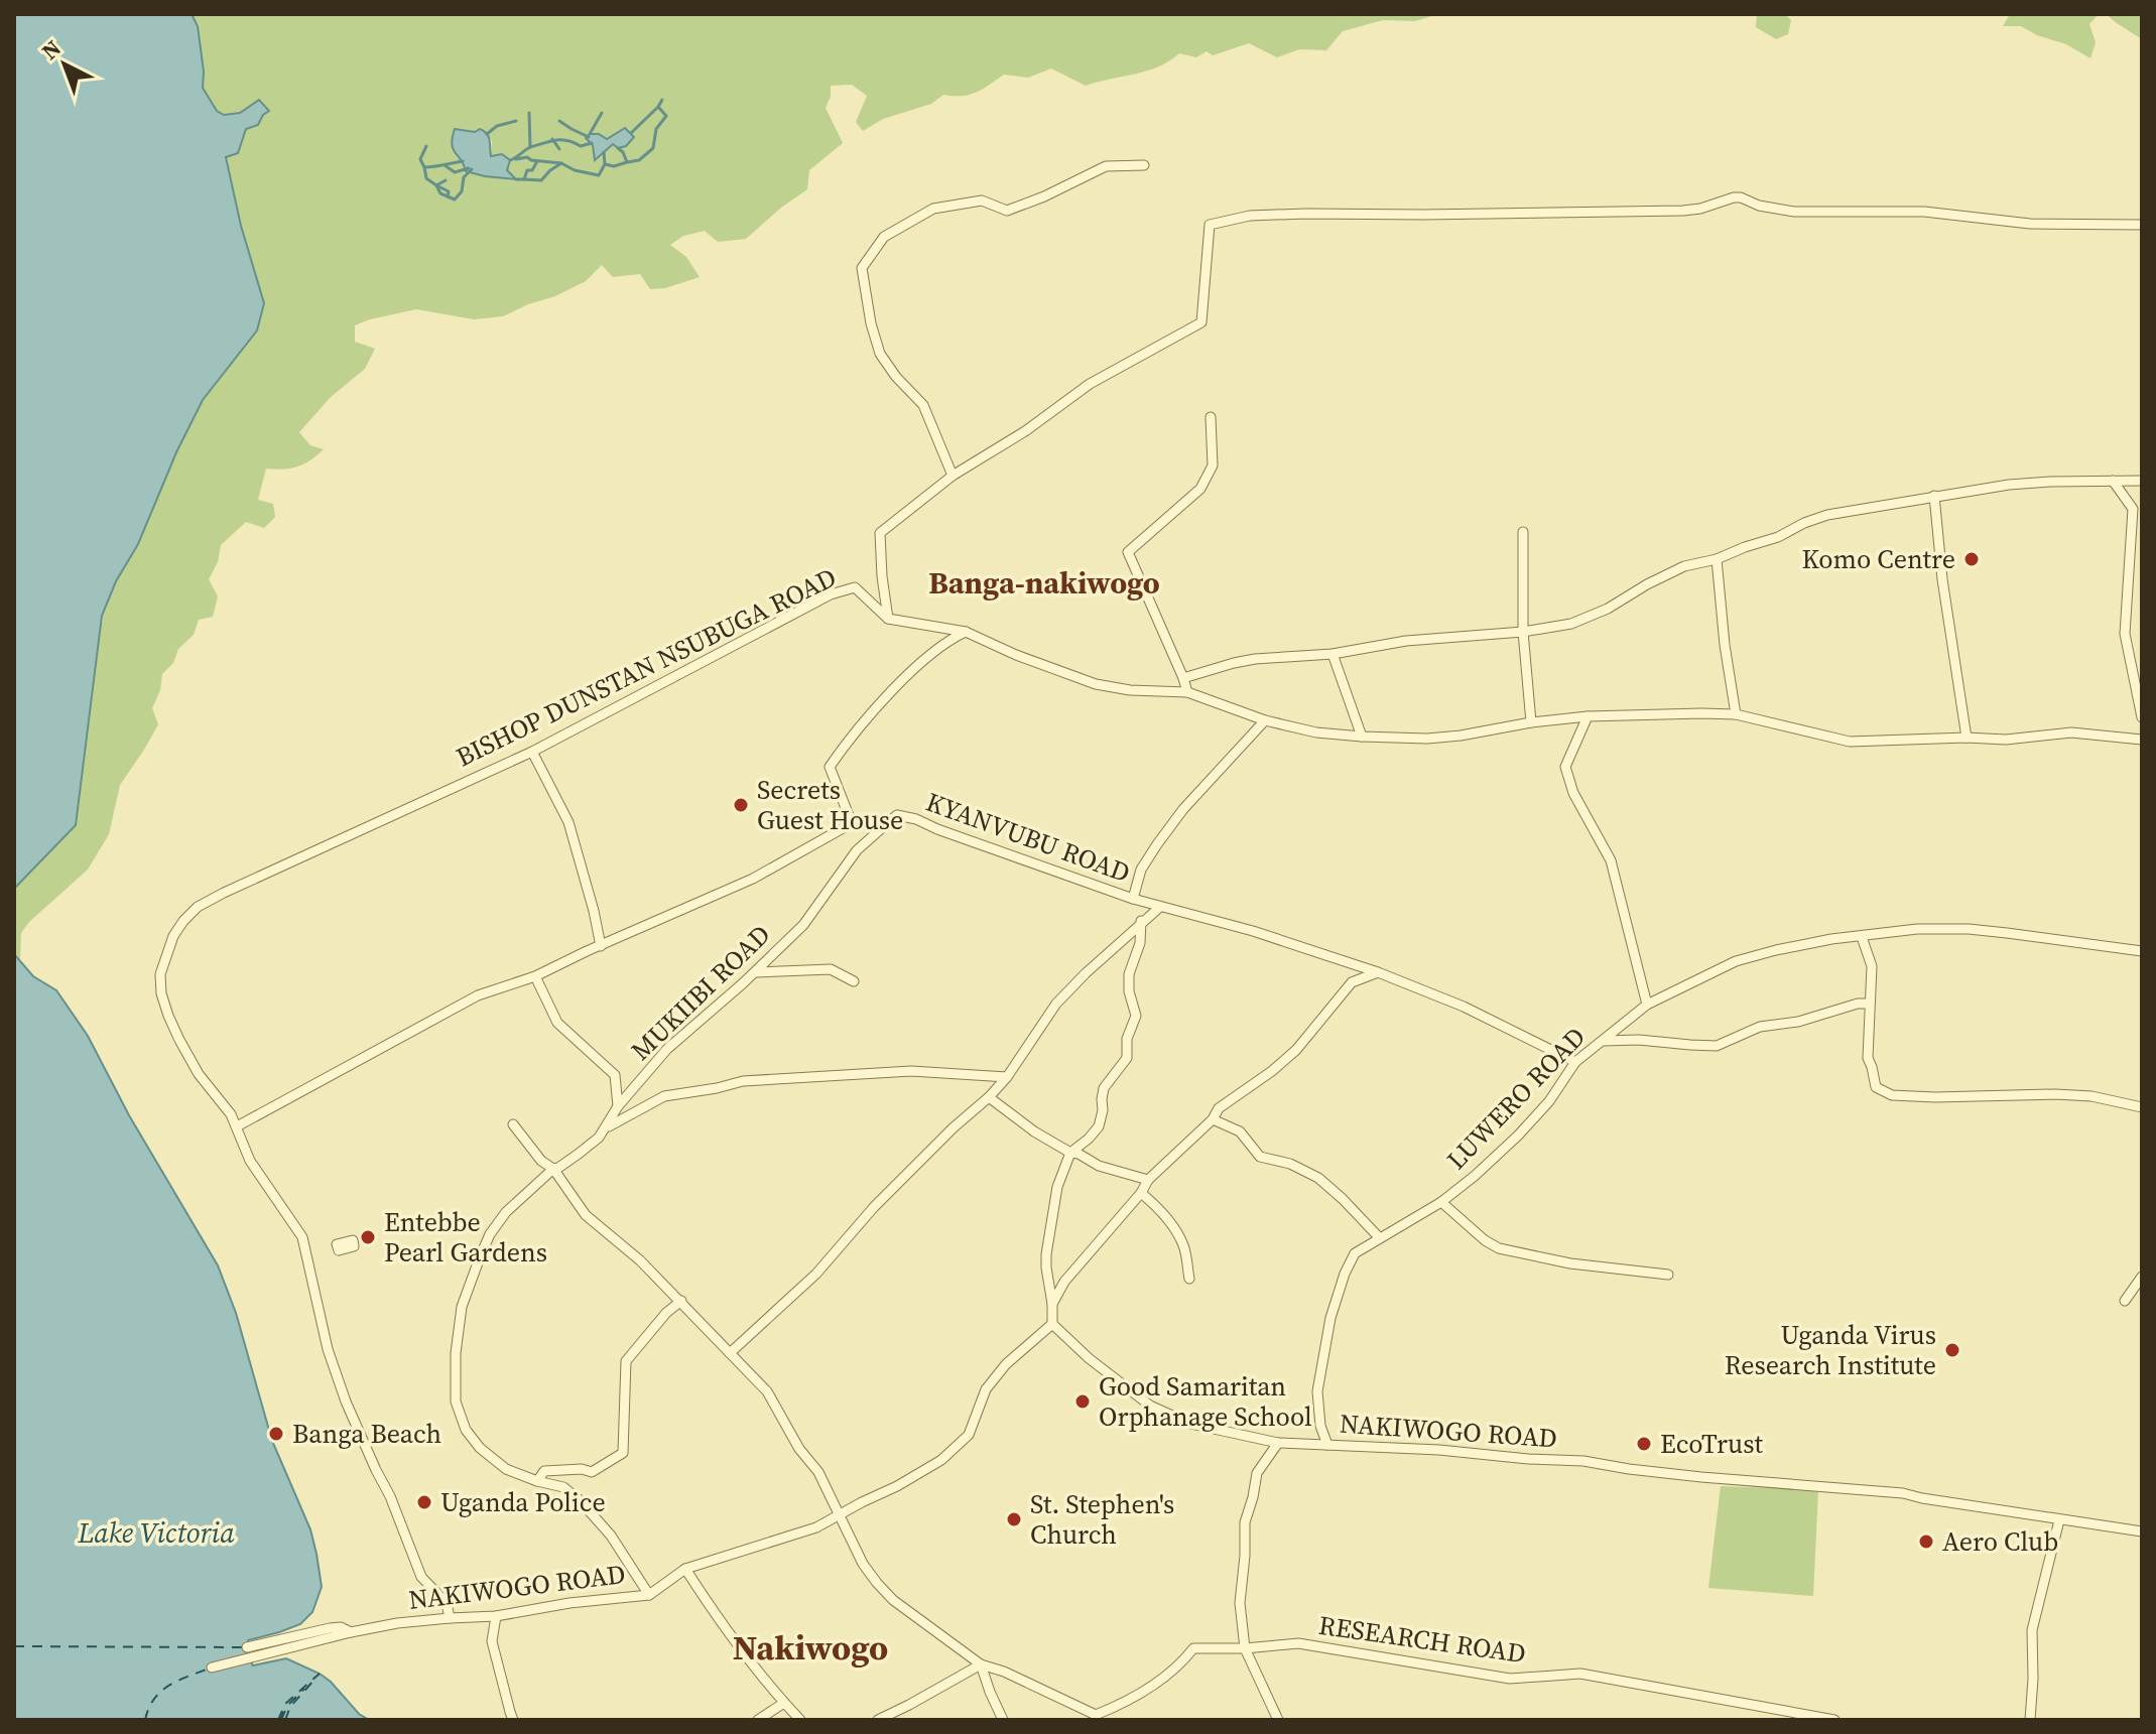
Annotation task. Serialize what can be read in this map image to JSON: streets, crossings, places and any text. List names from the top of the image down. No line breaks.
{"streets":{"street":["BISHOP DUNSTAN NSUBUGA ROAD","KYANVUBU ROAD","MUKIIBI ROAD","LUWERO ROAD","NAKIWOGO ROAD","RESEARCH ROAD"]},"crossings":[["BISHOP DUNSTAN NSUBUGA ROAD","NAKIWOGO ROAD"],["KYANVUBU ROAD","MUKIIBI ROAD"],["KYANVUBU ROAD","LUWERO ROAD"],["MUKIIBI ROAD","NAKIWOGO ROAD"],["LUWERO ROAD","NAKIWOGO ROAD"]],"districts":["Banga-nakiwogo","Nakiwogo"],"water":["Lake Victoria"],"places":["Komo Centre","Secrets Guest House","Entebbe Pearl Gardens","Uganda Virus Research Institute","Good Samaritan Orphanage School","Banga Beach","EcoTrust","Uganda Police","St. Stephen's Church","Aero Club"],"north":"top left"}
